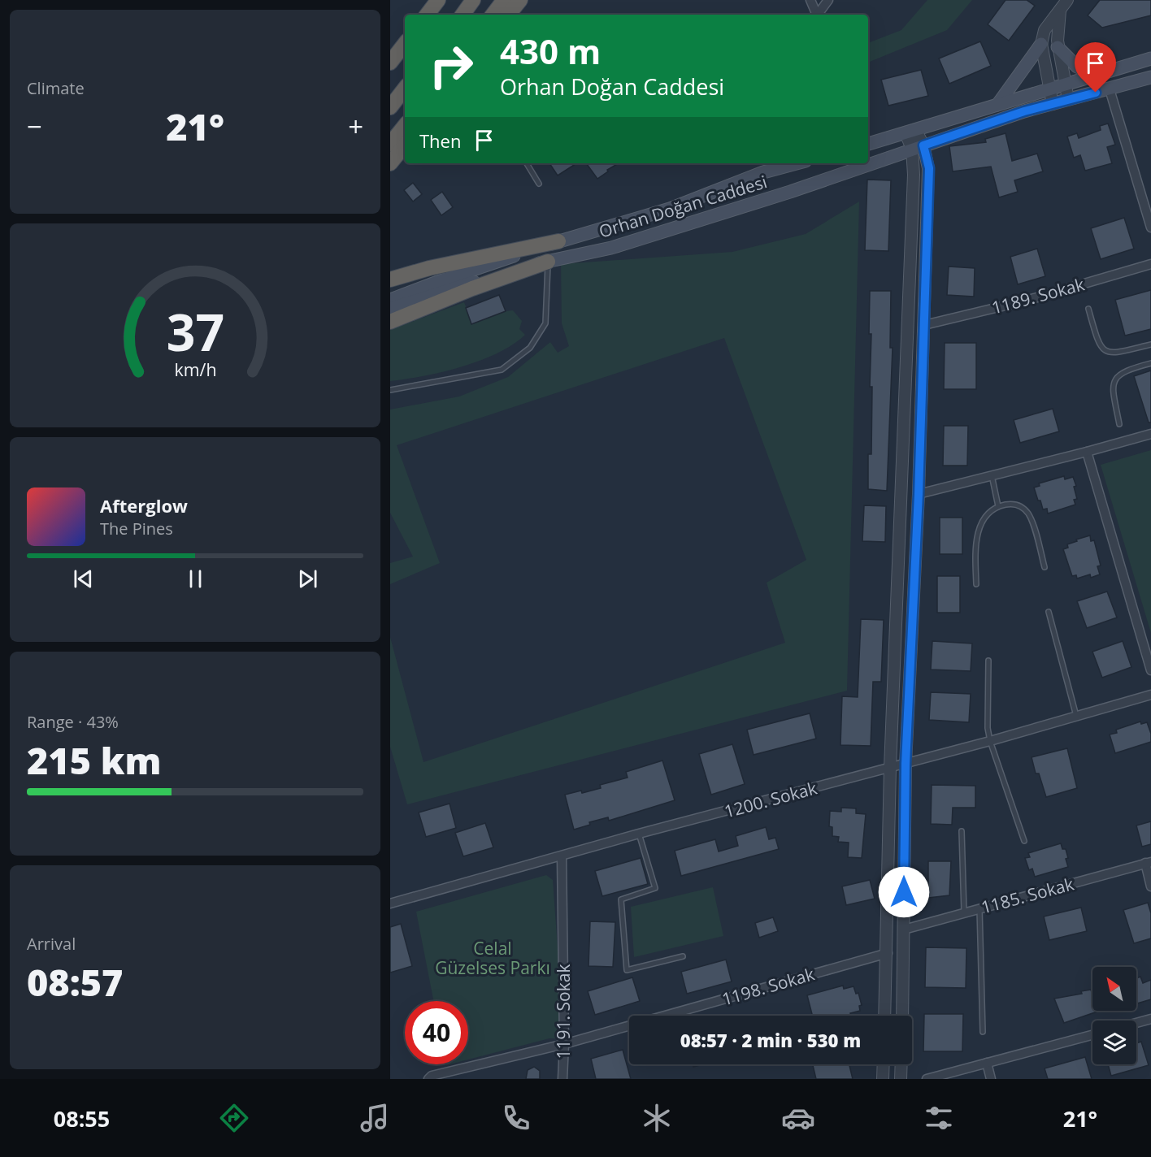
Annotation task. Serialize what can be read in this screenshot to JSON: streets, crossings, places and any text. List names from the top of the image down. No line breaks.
{"streets":{"main road":["Orhan Doğan Caddesi"],"street":["1189. Sokak","1200. Sokak","1185. Sokak","1198. Sokak","1191. Sokak"]},"crossings":[["1200. Sokak","1191. Sokak"],["1198. Sokak","1191. Sokak"]],"parks":["Celal Güzelses Parkı"],"north":"top left","page":{"tile":["Climate",["Range · 43%","215 km"],["Arrival","08:57"]],"turn":["430 m","Orhan Doğan Caddesi"],"heat":["−","21°","+"],"then":"Then","song":["Afterglow","The Pines"],"limit":"40","trip":"08:57 · 2 min · 530 m","tabs":["08:55","21°"],"gauge":["37","km/h"]}}
